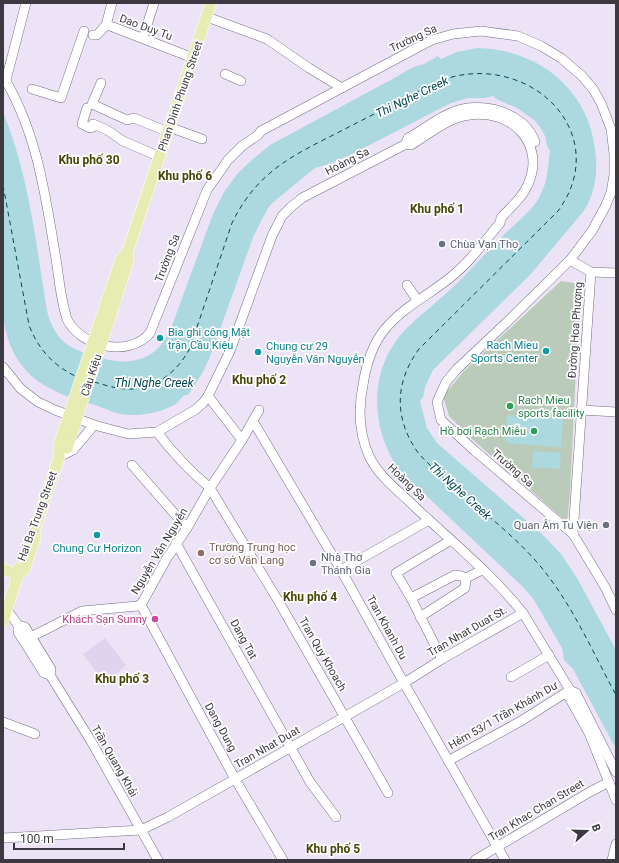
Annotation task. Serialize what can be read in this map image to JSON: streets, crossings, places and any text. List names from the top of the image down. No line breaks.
{"streets":{"main road":["Phan Dinh Phung Street","Cầu Kiệu","Hai Ba Trung Street"],"street":["Dao Duy Tu","Trường Sa","Hoàng Sa","Đường Hoa Phượng","Nguyễn Văn Nguyễn","Tran Khanh Du","Tran Nhat Duat St.","Dang Tat","Tran Quy Khoach","Hẻm 53/1 Trần Khánh Dư","Dang Dung","Tran Nhat Duat","Trần Quang Khải","Tran Khac Chan Street"]},"crossings":[["Dao Duy Tu","Phan Dinh Phung Street"],["Trường Sa","Đường Hoa Phượng"],["Phan Dinh Phung Street","Cầu Kiệu"],["Hoàng Sa","Tran Nhat Duat St."],["Hoàng Sa","Tran Quy Khoach"],["Hoàng Sa","Hẻm 53/1 Trần Khánh Dư"],["Cầu Kiệu","Hai Ba Trung Street"],["Hai Ba Trung Street","Trần Quang Khải"],["Nguyễn Văn Nguyễn","Tran Khanh Du"],["Nguyễn Văn Nguyễn","Dang Tat"],["Nguyễn Văn Nguyễn","Tran Quy Khoach"],["Nguyễn Văn Nguyễn","Dang Dung"],["Nguyễn Văn Nguyễn","Trần Quang Khải"],["Tran Khanh Du","Tran Nhat Duat St."],["Tran Khanh Du","Hẻm 53/1 Trần Khánh Dư"],["Tran Khanh Du","Tran Nhat Duat"],["Tran Khanh Du","Tran Khac Chan Street"],["Tran Nhat Duat St.","Tran Nhat Duat"],["Dang Tat","Tran Nhat Duat"],["Tran Quy Khoach","Tran Nhat Duat"],["Dang Dung","Tran Nhat Duat"],["Tran Nhat Duat","Trần Quang Khải"]],"districts":["Khu phố 30","Khu phố 6","Khu phố 1","Khu phố 2","Khu phố 4","Khu phố 3","Khu phố 5"],"water":["Thi Nghe Creek"],"places":["Chùa Vạn Thọ","Bia ghi công Mặt trận Cầu Kiệu","Rach Mieu Sports Center","Chung cư 29 Nguyễn Văn Nguyễn","Rach Mieu sports facility","Hồ bơi Rạch Miễu","Quan Âm Tu Viện","Chung Cư Horizon","Trường Trung học cơ sở Văn Lang","Nhà Thờ Thánh Gia","Khách Sạn Sunny"],"scale_bar":"100 m","north":"right"}
